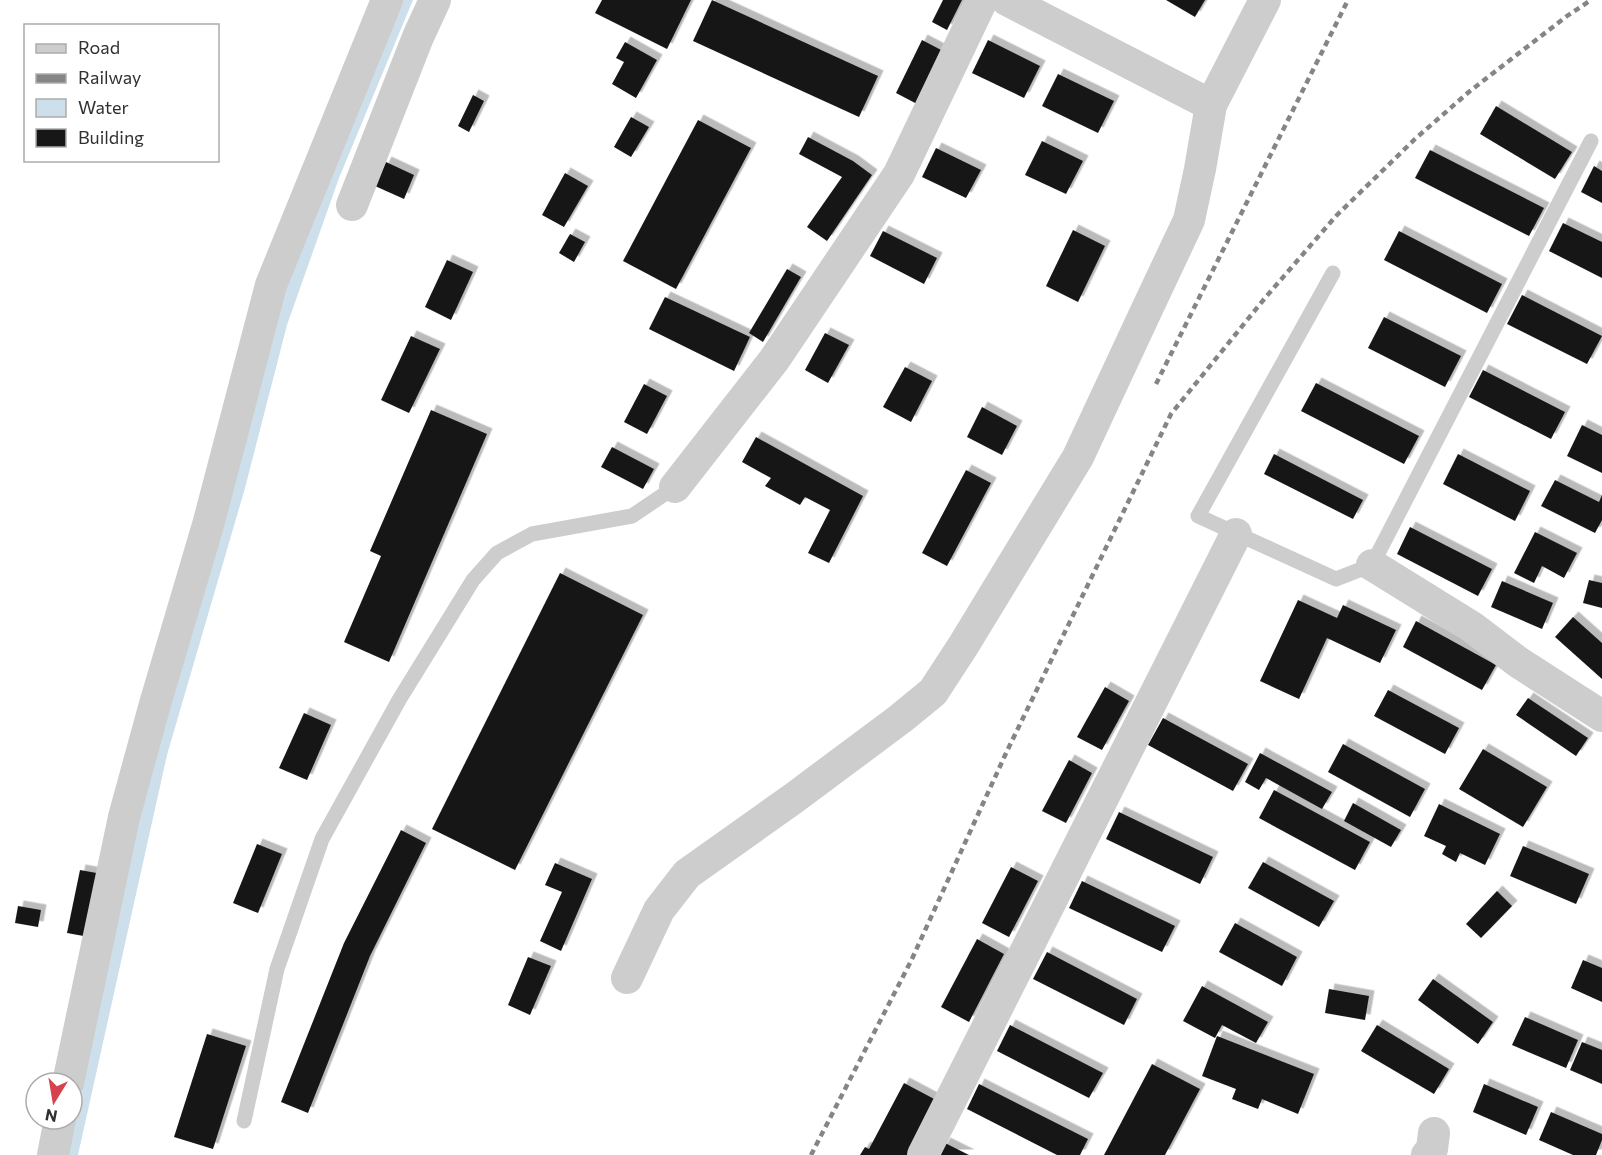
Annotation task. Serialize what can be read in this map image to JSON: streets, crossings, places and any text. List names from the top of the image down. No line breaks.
{"legend":["Road","Railway","Water","Building"],"north":"bottom"}
